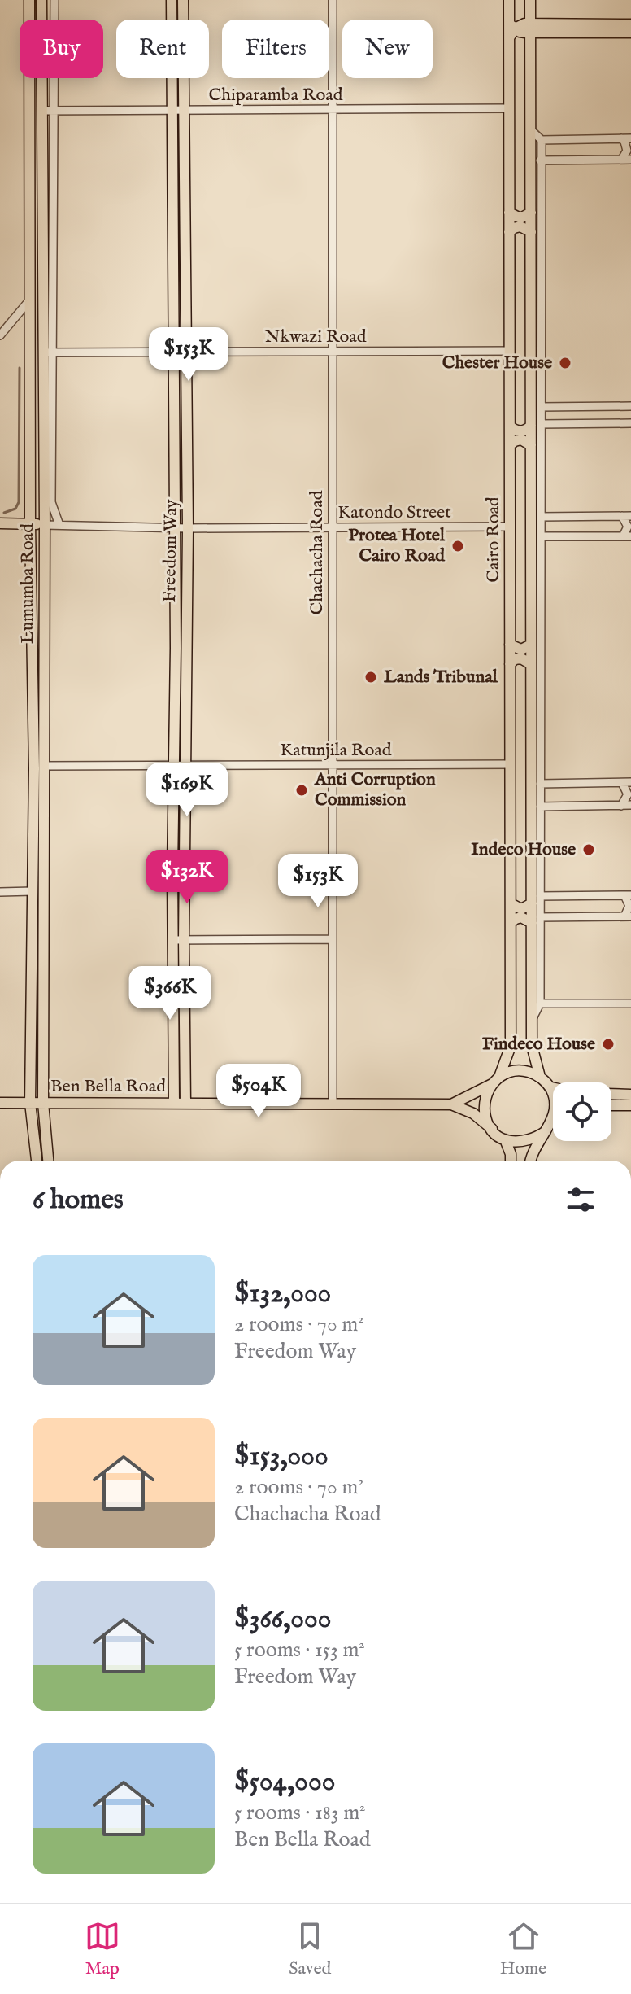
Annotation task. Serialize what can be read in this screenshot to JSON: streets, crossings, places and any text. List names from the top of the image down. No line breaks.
{"streets":{"main road":["Cairo Road","Freedom Way","Lumumba Road","Ben Bella Road"],"street":["Chiparamba Road","Nkwazi Road","Katondo Street","Chachacha Road","Katunjila Road"]},"crossings":[["Chiparamba Road","Cairo Road"],["Chiparamba Road","Freedom Way"],["Chiparamba Road","Chachacha Road"],["Chiparamba Road","Lumumba Road"],["Nkwazi Road","Cairo Road"],["Nkwazi Road","Freedom Way"],["Nkwazi Road","Chachacha Road"],["Nkwazi Road","Lumumba Road"],["Katondo Street","Cairo Road"],["Katondo Street","Freedom Way"],["Katondo Street","Chachacha Road"],["Katondo Street","Lumumba Road"],["Cairo Road","Katunjila Road"],["Cairo Road","Ben Bella Road"],["Freedom Way","Katunjila Road"],["Freedom Way","Ben Bella Road"],["Chachacha Road","Katunjila Road"],["Chachacha Road","Ben Bella Road"],["Lumumba Road","Katunjila Road"],["Lumumba Road","Ben Bella Road"]],"places":["Chester House","Protea Hotel Cairo Road","Lands Tribunal","Anti Corruption Commission","Indeco House","Findeco House"],"page":{"chip":["Buy","Rent","Filters","New"],"price":["$153K","$169K","$132K","$153K","$366K","$504K"],"heading":"6 homes","list":[{"name":"$132,000","note":"2 rooms · 70 m² · Freedom Way"},{"name":"$153,000","note":"2 rooms · 70 m² · Chachacha Road"},{"name":"$366,000","note":"5 rooms · 153 m² · Freedom Way"},{"name":"$504,000","note":"5 rooms · 183 m² · Ben Bella Road"}],"tabs":["Map","Saved","Home"]}}
